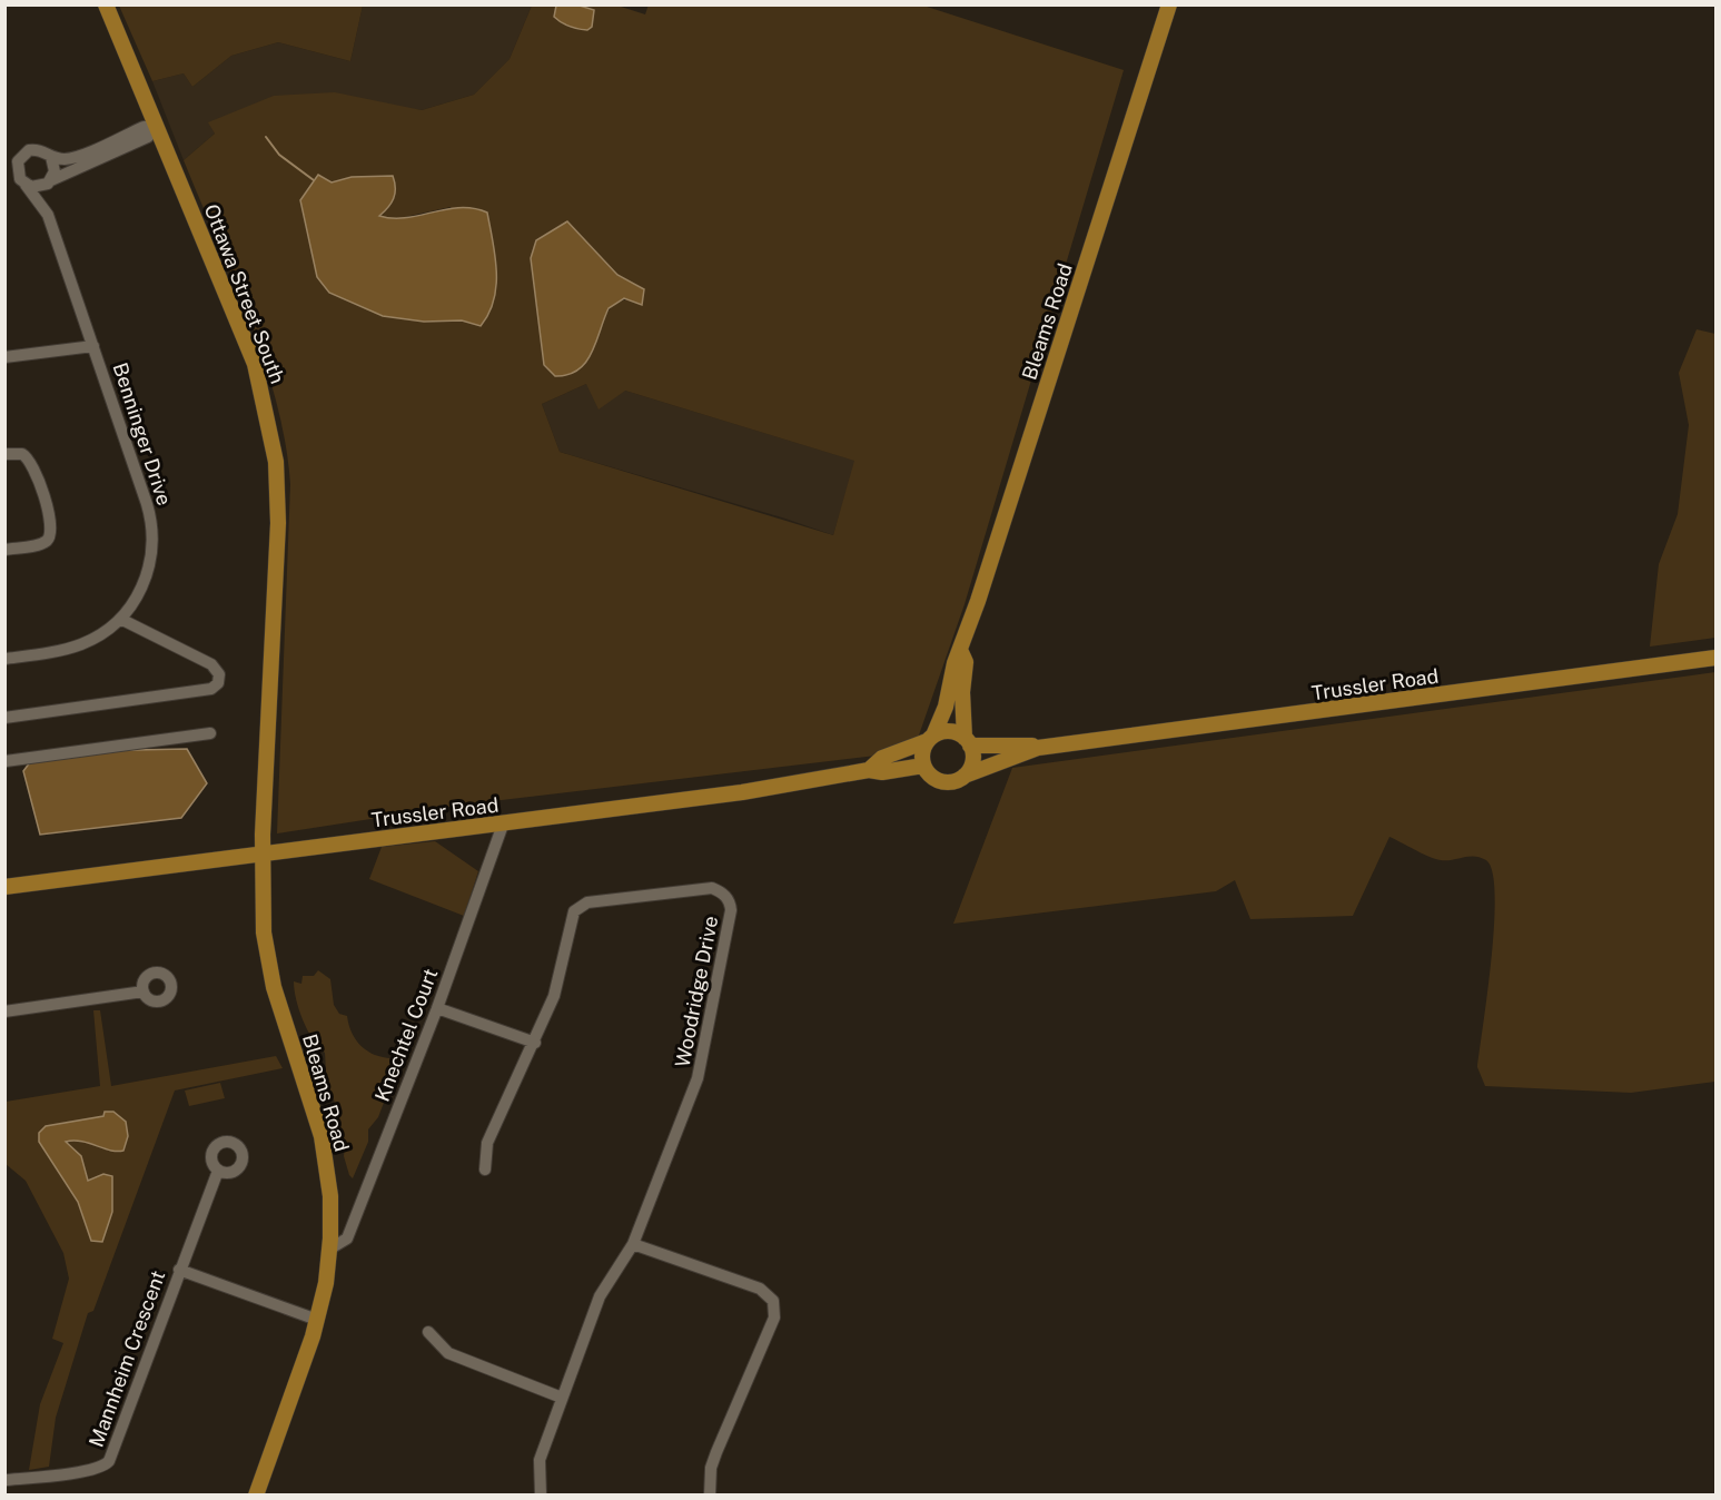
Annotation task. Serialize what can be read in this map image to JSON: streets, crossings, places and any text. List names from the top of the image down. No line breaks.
{"streets":{"main road":["Ottawa Street South","Bleams Road","Trussler Road"],"street":["Benninger Drive","Woodridge Drive","Knechtel Court","Mannheim Crescent"]},"crossings":[["Ottawa Street South","Bleams Road"],["Ottawa Street South","Trussler Road"],["Bleams Road","Trussler Road"],["Bleams Road","Knechtel Court"],["Trussler Road","Knechtel Court"]]}
